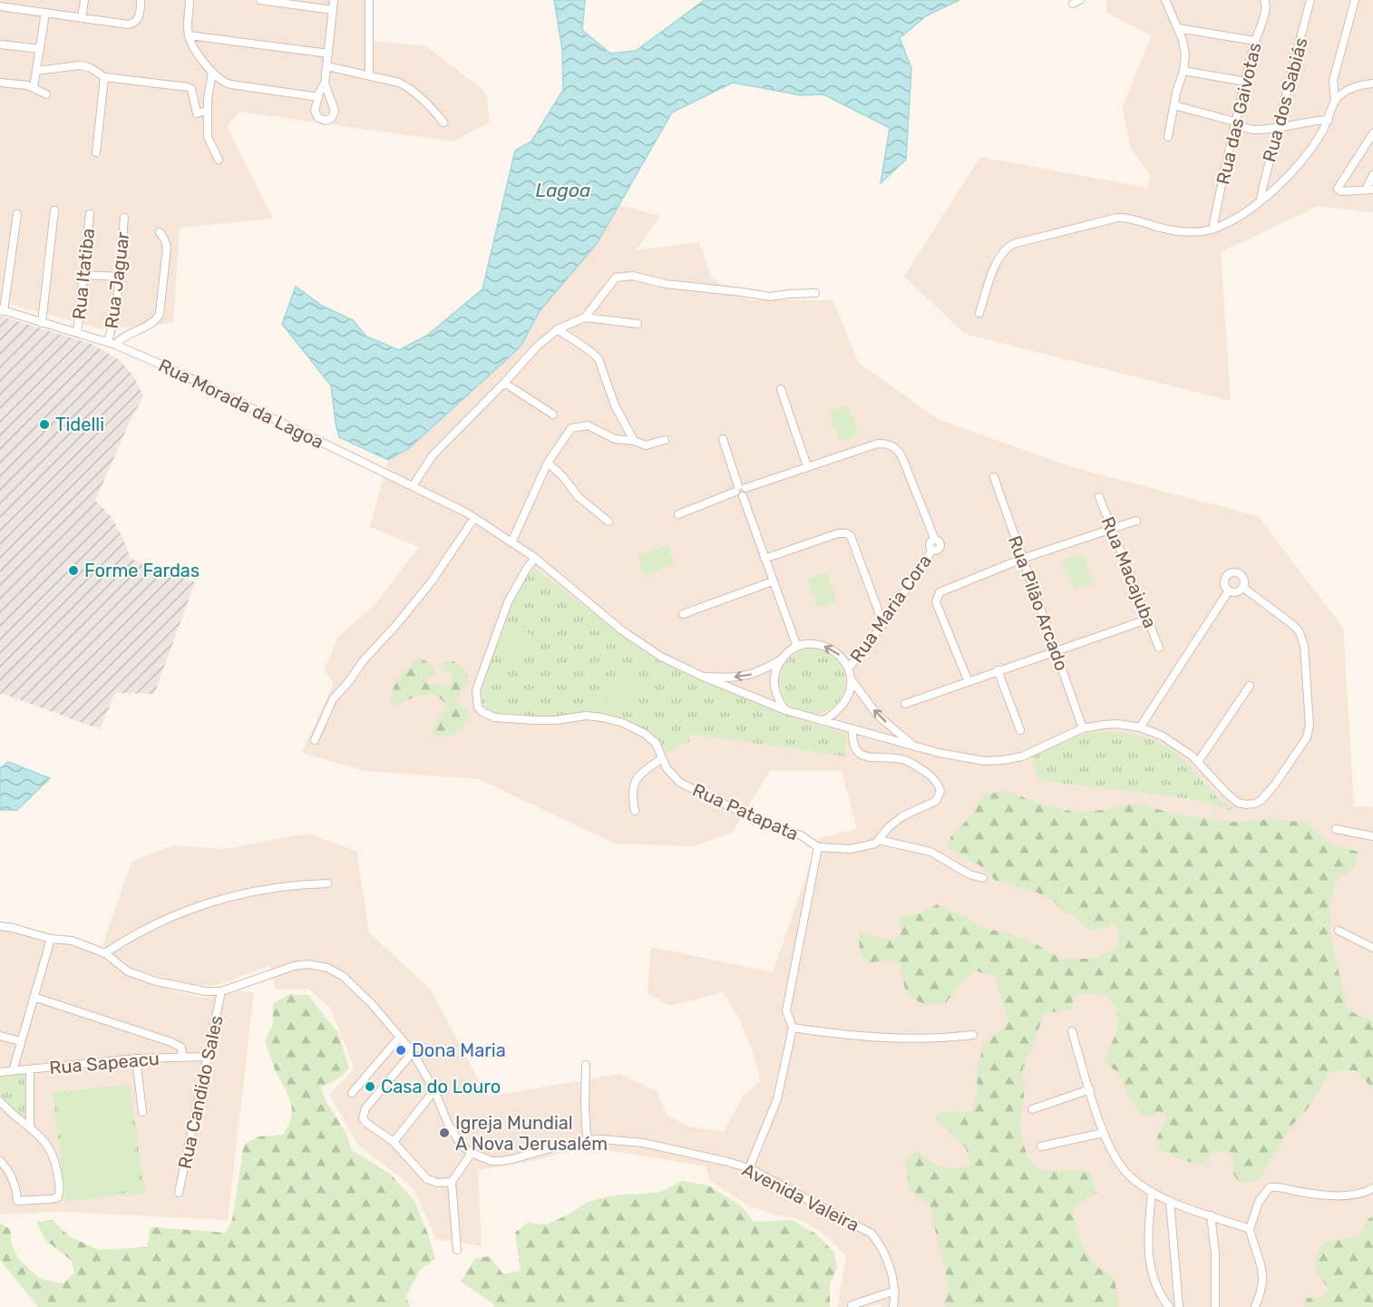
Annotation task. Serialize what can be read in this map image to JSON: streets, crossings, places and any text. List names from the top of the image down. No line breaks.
{"streets":{"street":["Rua dos Sabiás","Rua das Gaivotas","Rua Itatiba","Rua Jaguar","Rua Morada da Lagoa","Rua Macajuba","Rua Pilão Arcado","Rua Maria Cora","Rua Patapata","Rua Sapeacu","Rua Candido Sales","Avenida Valeira"]},"crossings":[["Rua Itatiba","Rua Morada da Lagoa"],["Rua Jaguar","Rua Morada da Lagoa"],["Rua Morada da Lagoa","Rua Pilão Arcado"],["Rua Morada da Lagoa","Rua Maria Cora"],["Rua Morada da Lagoa","Rua Patapata"],["Rua Sapeacu","Rua Candido Sales"],["Rua Candido Sales","Avenida Valeira"]],"water":["Lagoa"],"places":["Tidelli","Forme Fardas","Dona Maria","Casa do Louro","Igreja Mundial A Nova Jerusalém"]}
